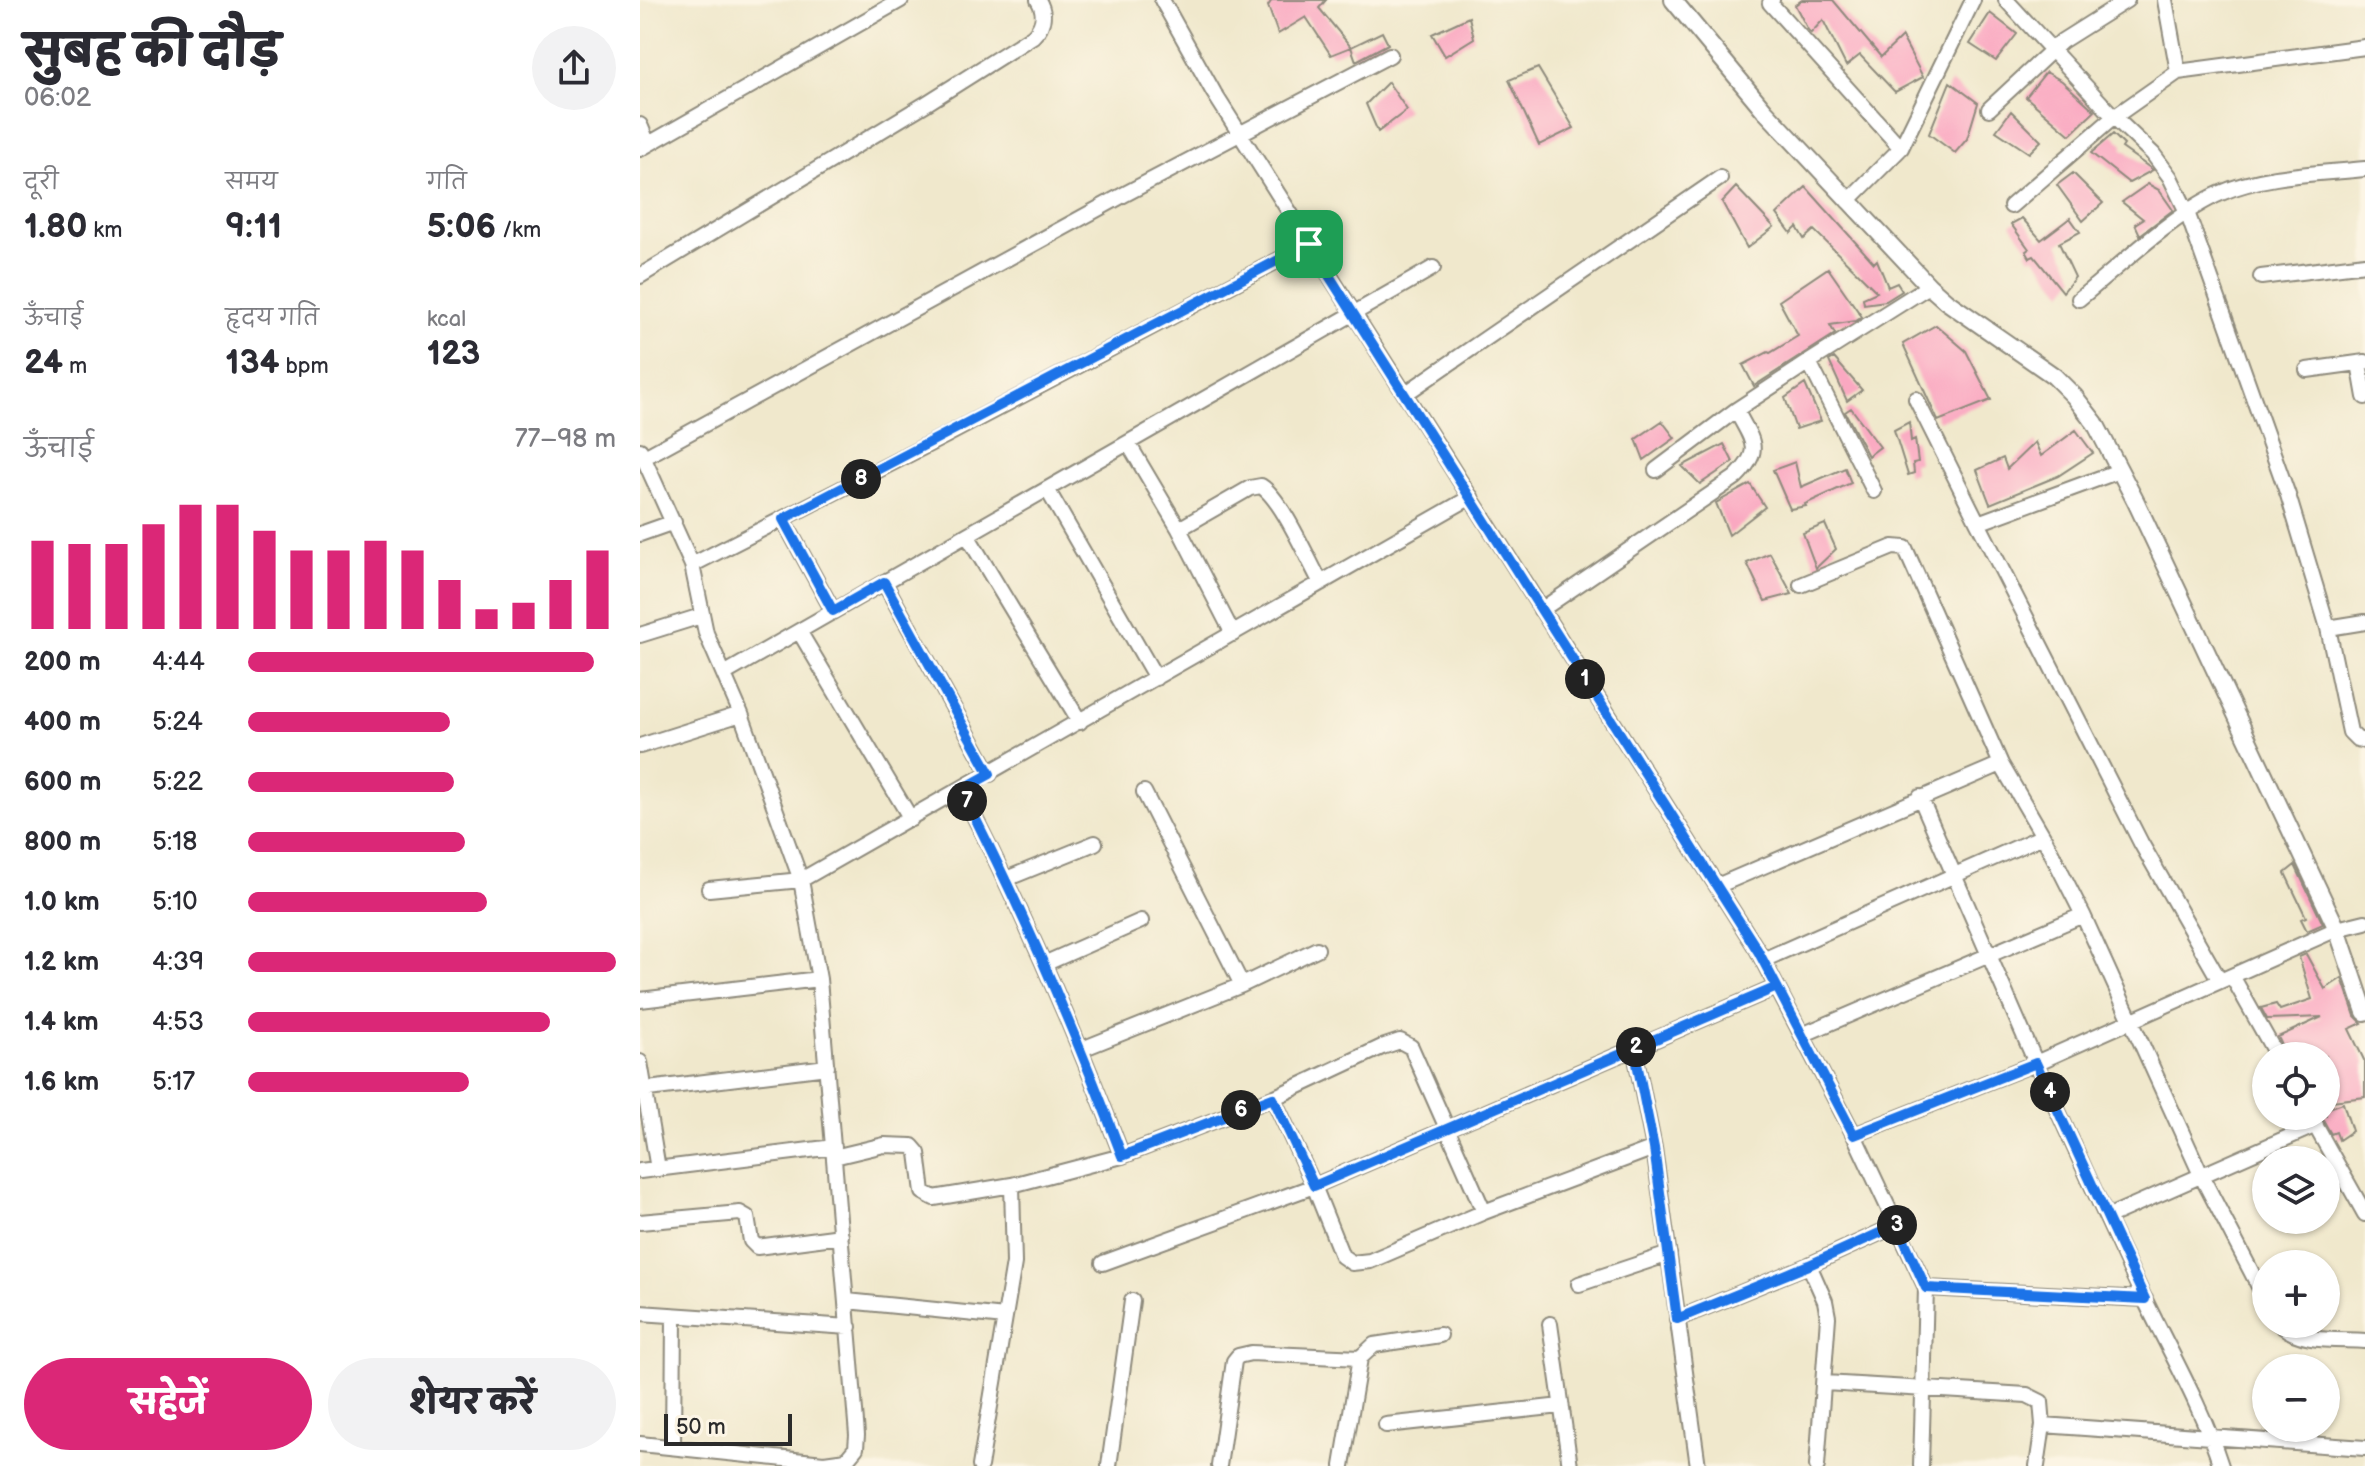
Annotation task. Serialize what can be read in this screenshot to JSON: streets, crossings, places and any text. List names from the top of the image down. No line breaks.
{"scale_bar":"50 m","page":{"heading":["सुबह की दौड़","06:02"],"stats":[["दूरी","1.80 km"],["समय","9:11"],["गति","5:06 /km"],["ऊँचाई","24 m"],["हृदय गति","134 bpm"],["kcal","123"]],"chart":["ऊँचाई","77–98 m"],"pins":["8","1","7","2","4","6","3"],"list":[{"name":"200 m","note":"4:44"},{"name":"400 m","note":"5:24"},{"name":"600 m","note":"5:22"},{"name":"800 m","note":"5:18"},{"name":"1.0 km","note":"5:10"},{"name":"1.2 km","note":"4:39"},{"name":"1.4 km","note":"4:53"},{"name":"1.6 km","note":"5:17"}],"map_buttons":["+","−"],"buttons":["सहेजें","शेयर करें"],"scale":"50 m"}}
